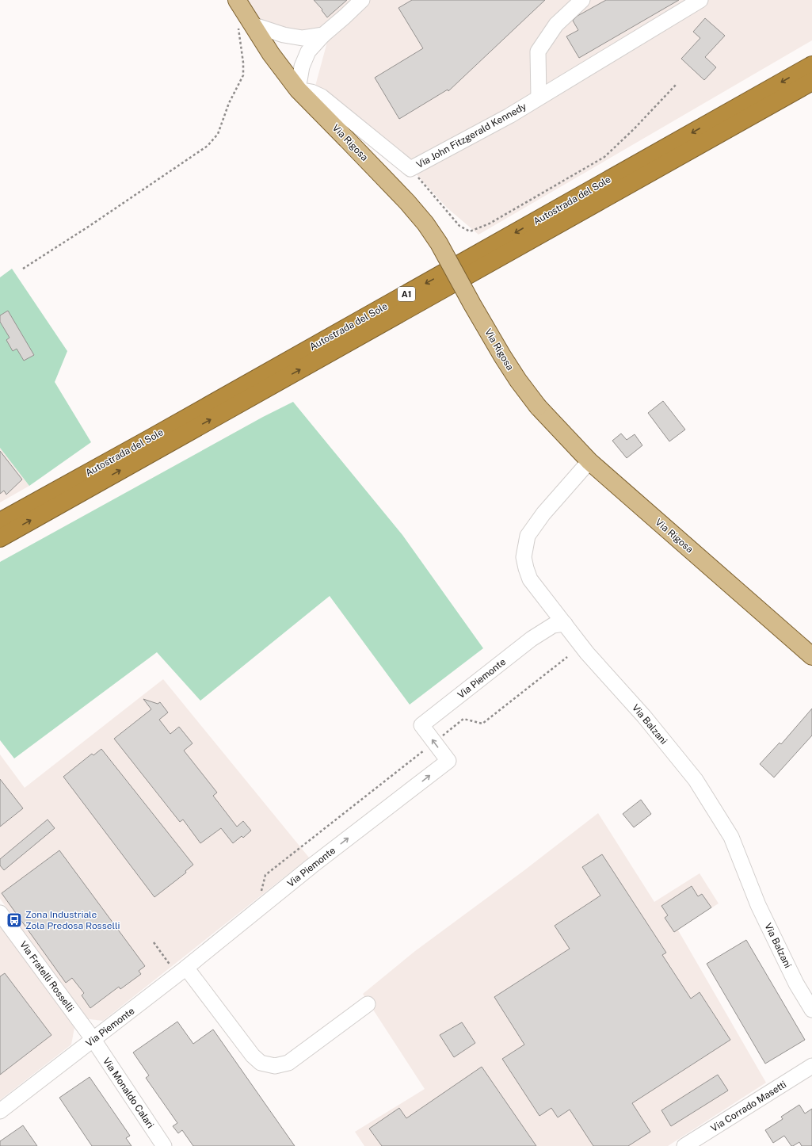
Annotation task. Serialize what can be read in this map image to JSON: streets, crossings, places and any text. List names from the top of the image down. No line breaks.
{"streets":{"highway":["Autostrada del Sole","A1"],"main road":["Via Rigosa"],"street":["Via John Fitzgerald Kennedy","Via Piemonte","Via Balzani","Via Fratelli Rosselli","Via Monaldo Calari","Via Corrado Masetti"]},"crossings":[["Via John Fitzgerald Kennedy","Via Rigosa"],["Via Rigosa","Via Balzani"],["Via Piemonte","Via Balzani"],["Via Piemonte","Via Fratelli Rosselli"],["Via Piemonte","Via Monaldo Calari"],["Via Fratelli Rosselli","Via Monaldo Calari"]],"one_way":["Via Piemonte"],"places":{"bus stop":["Zona Industriale Zola Predosa Rosselli"]}}
